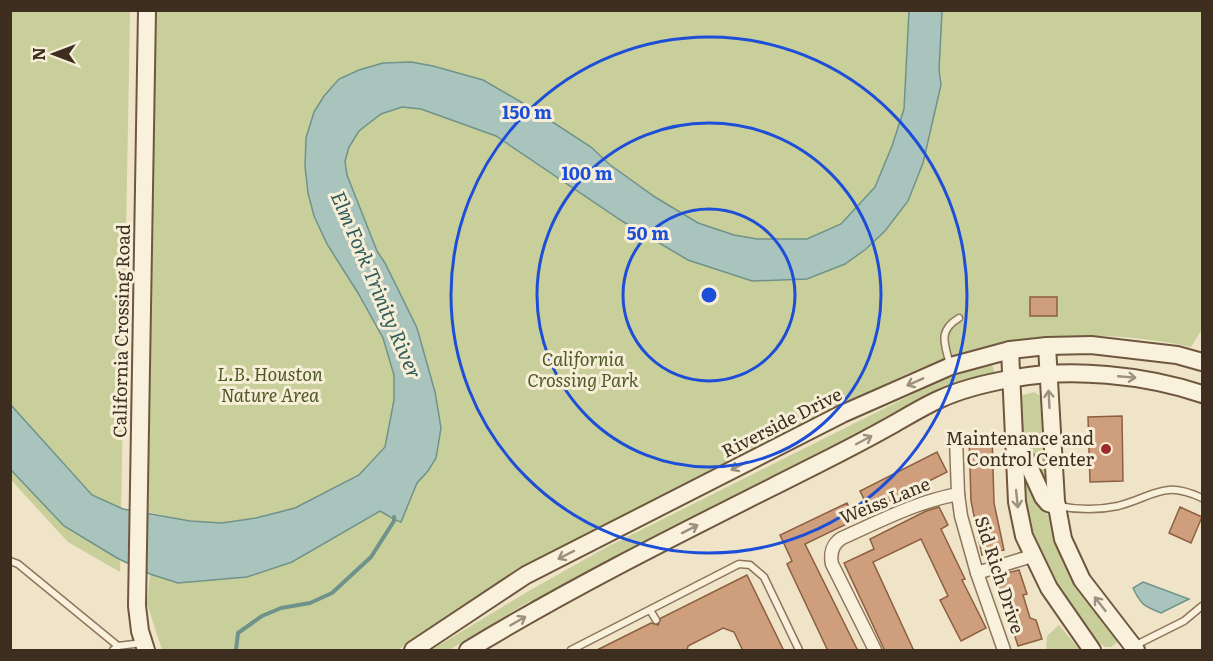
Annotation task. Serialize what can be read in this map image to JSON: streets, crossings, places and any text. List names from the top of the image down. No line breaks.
{"streets":{"main road":["California Crossing Road","Riverside Drive"],"street":["Weiss Lane","Sid Rich Drive"]},"crossings":[["Weiss Lane","Sid Rich Drive"]],"water":["Elm Fork Trinity River"],"parks":["California Crossing Park","L.B. Houston Nature Area"],"places":["Maintenance and Control Center"],"north":"left","rings":["150 m","100 m","50 m"]}
